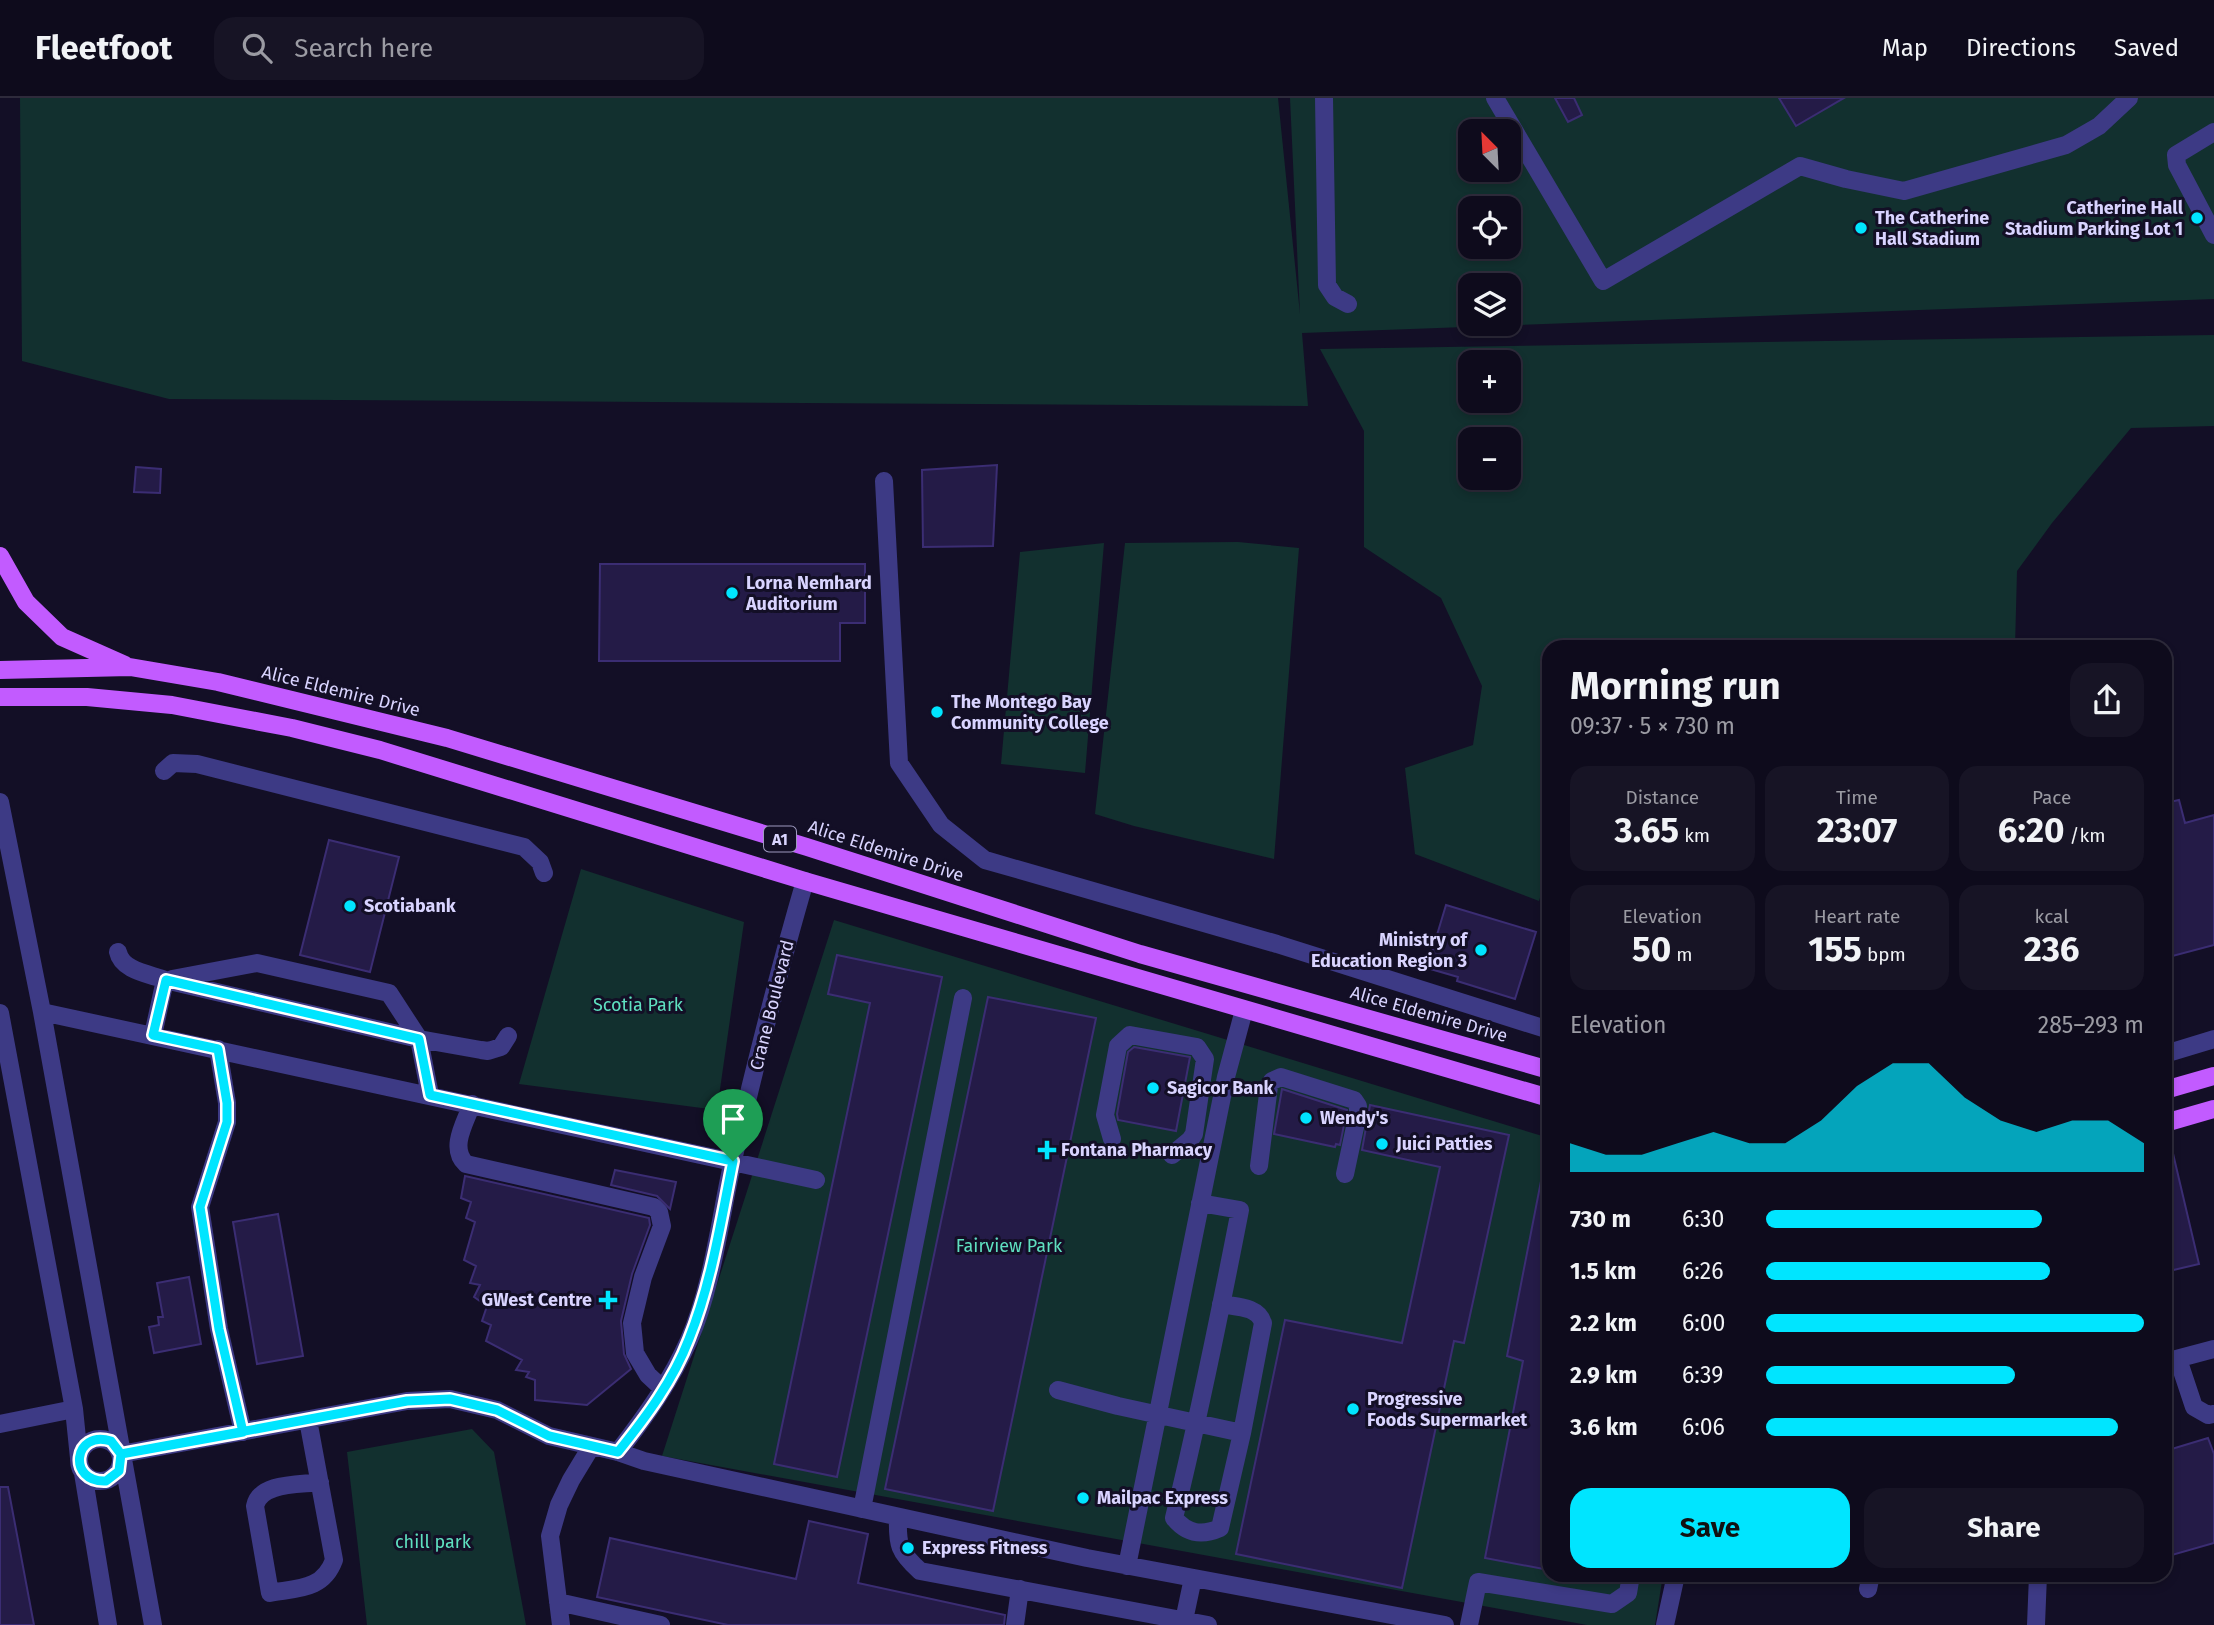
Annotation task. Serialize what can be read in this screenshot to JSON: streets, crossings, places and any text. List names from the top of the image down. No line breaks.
{"streets":{"main road":["Alice Eldemire Drive","A1"],"lane":["Crane Boulevard"]},"crossings":[["A1","Crane Boulevard"]],"parks":["Scotia Park","Fairview Park","chill park"],"places":{"other":["Catherine Hall Stadium Parking Lot 1","The Catherine Hall Stadium","Lorna Nemhard Auditorium","The Montego Bay Community College","Scotiabank","Ministry of Education Region 3","Sagicor Bank","Wendy's","Juici Patties","Progressive Foods Supermarket","Mailpac Express","Express Fitness"],"health":["Fontana Pharmacy","GWest Centre"]},"north":"top left","page":{"header":"Fleetfoot","search":"Search here","nav":["Map","Directions","Saved"],"map_buttons":["+","−"],"heading":["Morning run","09:37 · 5 × 730 m"],"stats":[["Distance","3.65 km"],["Time","23:07"],["Pace","6:20 /km"],["Elevation","50 m"],["Heart rate","155 bpm"],["kcal","236"]],"chart":["Elevation","285–293 m"],"list":[{"name":"730 m","note":"6:30"},{"name":"1.5 km","note":"6:26"},{"name":"2.2 km","note":"6:00"},{"name":"2.9 km","note":"6:39"},{"name":"3.6 km","note":"6:06"}],"buttons":["Save","Share"]}}
